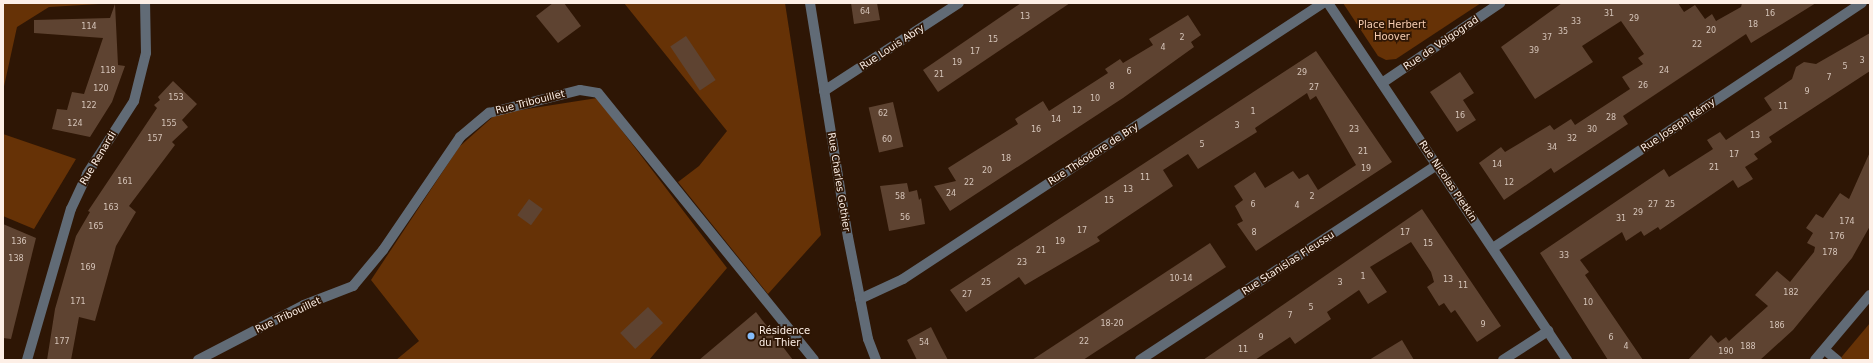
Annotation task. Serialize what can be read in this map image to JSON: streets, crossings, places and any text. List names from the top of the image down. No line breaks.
{"streets":{"street":["Rue de Volgograd","Rue Louis Abry","Rue Tribouillet","Rue Joseph Rémy","Rue Théodore de Bry","Rue Renardi","Rue Nicolas Pietkin","Rue Charles Gothier","Rue Stanislas Fleussu"]},"crossings":[["Rue de Volgograd","Rue Nicolas Pietkin"],["Rue Louis Abry","Rue Charles Gothier"],["Rue Joseph Rémy","Rue Nicolas Pietkin"],["Rue Théodore de Bry","Rue Charles Gothier"],["Rue Nicolas Pietkin","Rue Stanislas Fleussu"]],"parks":["Place Herbert Hoover"],"places":["Résidence du Thier"],"house_numbers":["64","31","16","13","29","33","18","114","20","35","2","37","15","22","4","39","17","3","19","5","118","24","6","29","21","7","26","8","27","120","9","153","10","122","11","12","1","62","16","28","14","124","155","3","16","23","30","13","157","32","60","5","34","21","17","18","14","21","19","20","11","161","22","12","13","24","58","2","15","6","27","25","4","163","29","56","31","174","165","17","8","17","176","136","19","15","21","178","33","138","23","169","1","10-14","13","25","3","11","182","27","171","10","5","7","18-20","9","186","9","6","177","22","54","4","188","11","190"]}
